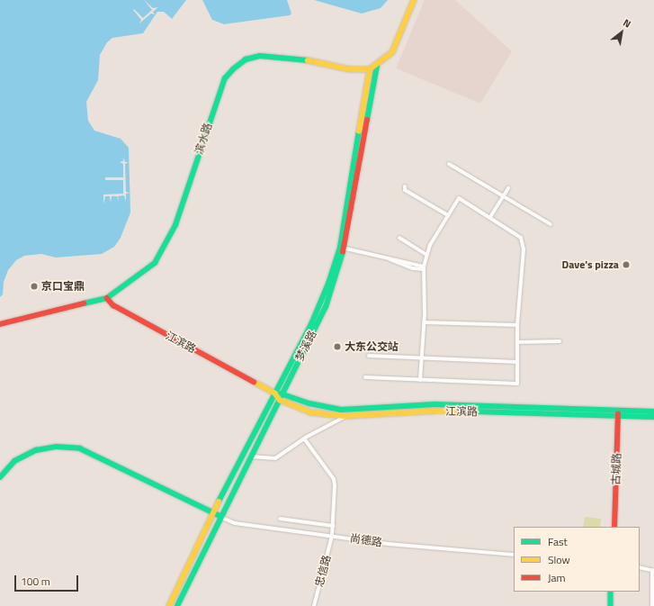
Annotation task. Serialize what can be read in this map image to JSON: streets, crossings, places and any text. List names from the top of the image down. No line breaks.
{"streets":{"main road":["滨水路","江滨路","梦溪路","古城路"],"street":["尚德路","忠信路"]},"crossings":[["滨水路","江滨路"],["滨水路","梦溪路"],["江滨路","梦溪路"],["江滨路","古城路"],["梦溪路","尚德路"],["尚德路","忠信路"]],"places":["Dave's pizza","京口宝鼎","大东公交站"],"legend":["Fast","Slow","Jam"],"scale_bar":"100 m","north":"top right"}
